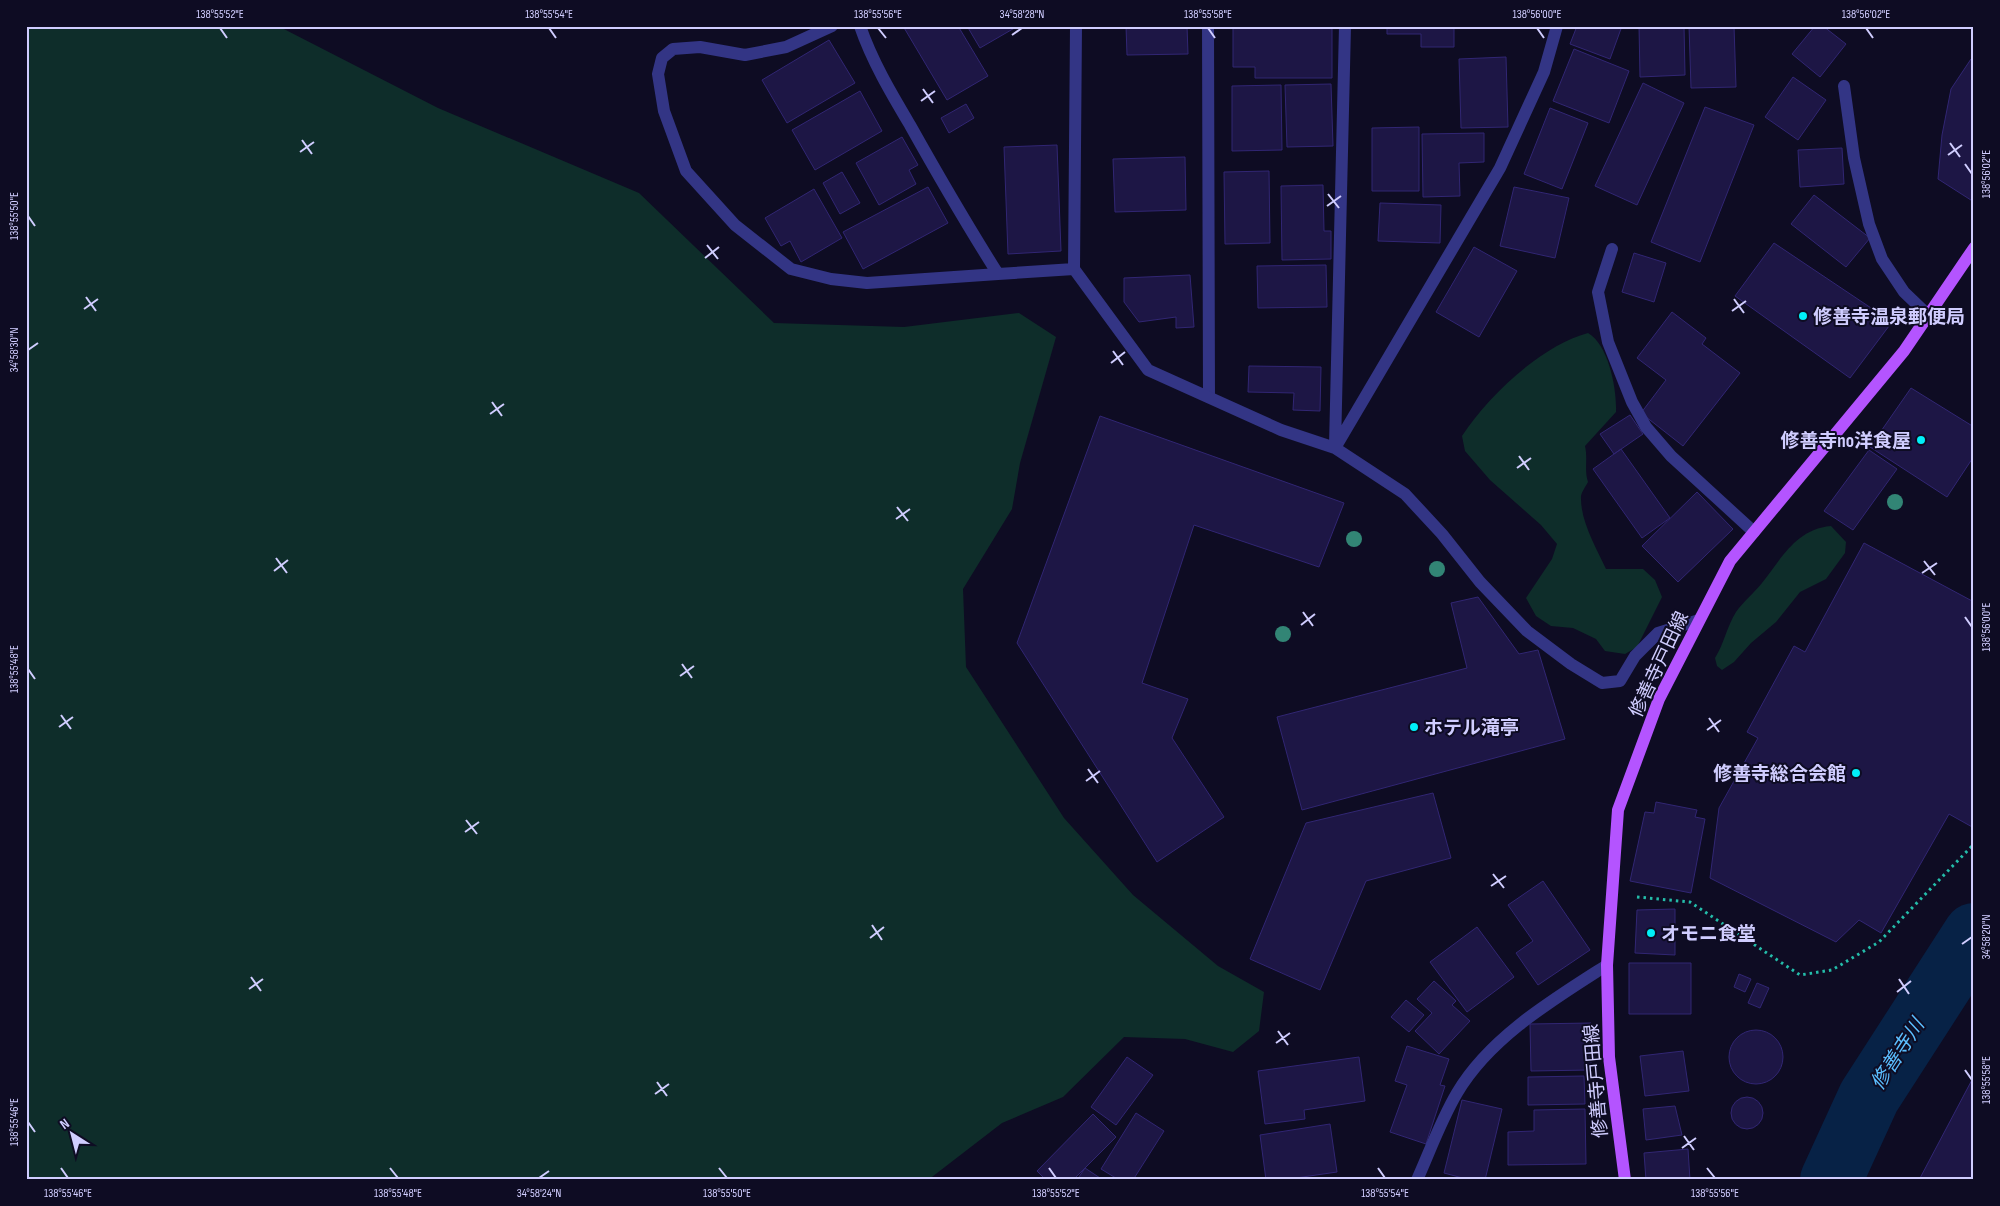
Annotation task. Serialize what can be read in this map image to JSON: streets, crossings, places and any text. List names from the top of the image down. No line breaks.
{"streets":{"main road":["修善寺戸田線"]},"water":["修善寺川"],"places":["修善寺温泉郵便局","修善寺no洋食屋","ホテル滝亭","修善寺総合会館","オモニ食堂"],"north":"top left","coordinates":["138°55'52\"E","138°55'54\"E","138°55'56\"E","34°58'28\"N","138°55'58\"E","138°56'00\"E","138°56'02\"E","138°55'50\"E","34°58'30\"N","138°55'48\"E","34°58'20\"N","138°55'46\"E","34°58'24\"N"]}
